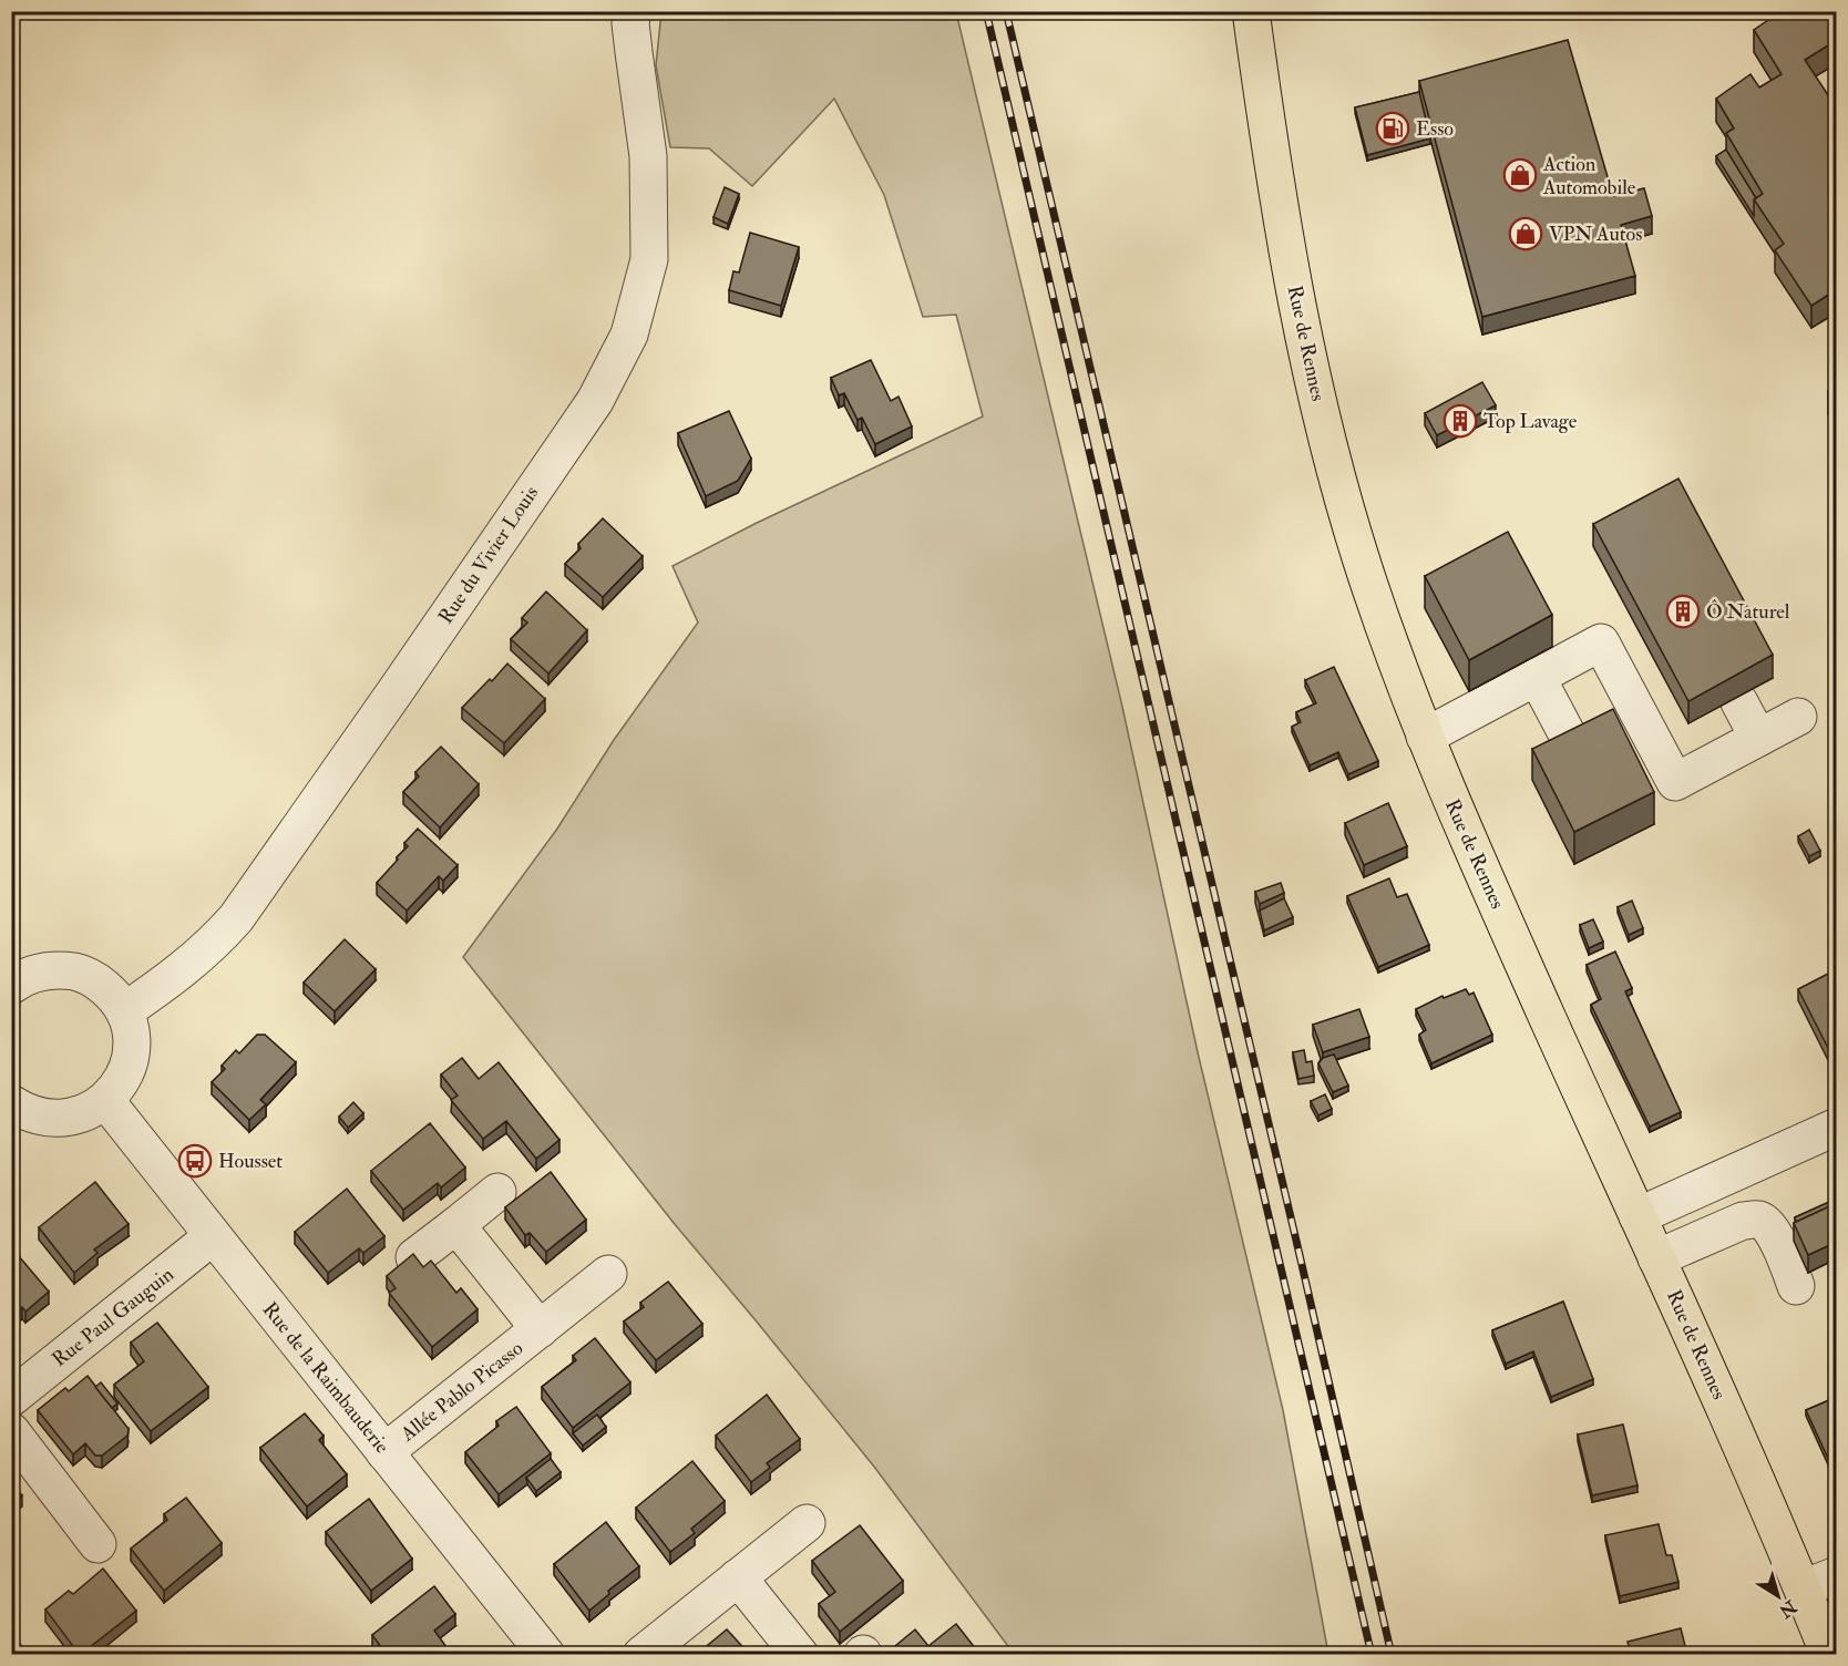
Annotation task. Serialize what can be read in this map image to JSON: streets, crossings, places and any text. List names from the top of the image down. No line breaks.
{"streets":{"main road":["Rue de Rennes"],"street":["Rue du Vivier Louis","Rue Paul Gauguin","Rue de la Raimbauderie","Allée Pablo Picasso"]},"crossings":[["Rue Paul Gauguin","Rue de la Raimbauderie"],["Rue de la Raimbauderie","Allée Pablo Picasso"]],"places":{"fuel station":["Esso"],"shop":["Action Automobile","VPN Autos"],"building":["Top Lavage","Ô Naturel"],"bus stop":["Housset"]},"north":"bottom right"}
